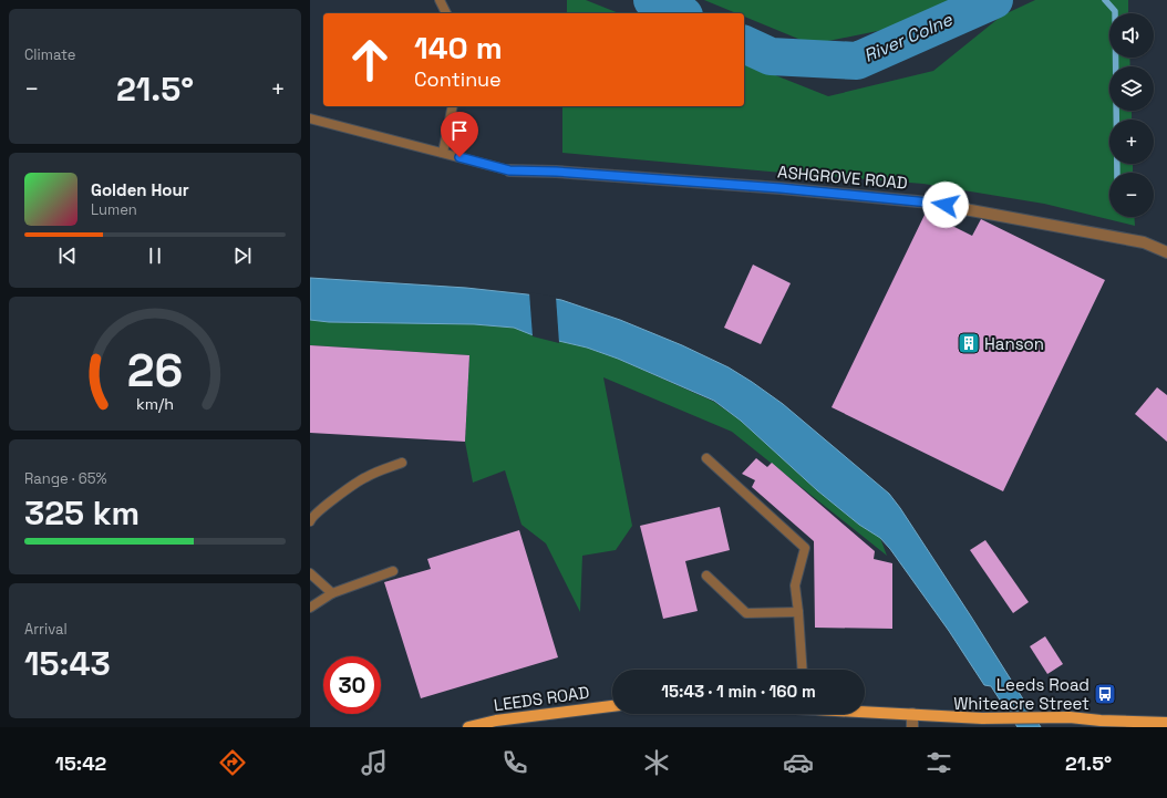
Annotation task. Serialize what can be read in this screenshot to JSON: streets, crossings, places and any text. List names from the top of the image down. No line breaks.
{"streets":{"main road":["LEEDS ROAD"],"street":["ASHGROVE ROAD"]},"water":["River Colne"],"places":{"building":["Hanson"],"bus stop":["Leeds Road Whiteacre Street"]},"page":{"tile":["Climate",["Range · 65%","325 km"],["Arrival","15:43"]],"map_buttons":["+","−"],"turn":["140 m","Continue"],"heat":["−","21.5°","+"],"song":["Golden Hour","Lumen"],"limit":"30","trip":"15:43 · 1 min · 160 m","tabs":["15:42","21.5°"],"gauge":["26","km/h"]}}
